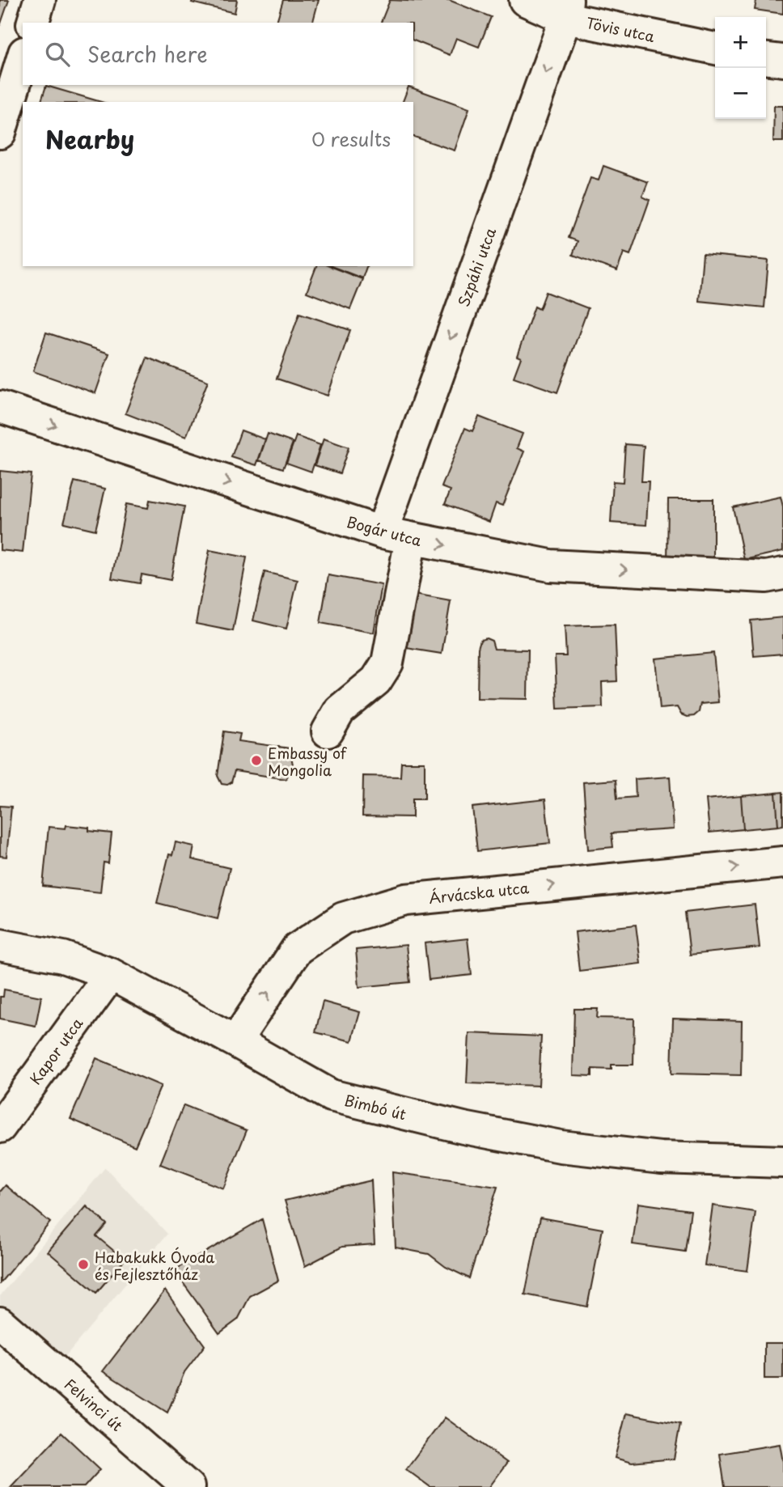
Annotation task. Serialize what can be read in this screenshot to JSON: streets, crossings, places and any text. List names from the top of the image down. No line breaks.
{"streets":{"street":["Tövis utca","Szpáhi utca","Bogár utca","Árvácska utca","Kapor utca","Bimbó út","Felvinci út"]},"crossings":[["Tövis utca","Szpáhi utca"],["Szpáhi utca","Bogár utca"],["Árvácska utca","Bimbó út"],["Kapor utca","Bimbó út"]],"one_way":["Szpáhi utca","Bogár utca","Árvácska utca"],"places":["Embassy of Mongolia","Habakukk Óvoda és Fejlesztőház"],"page":{"map_buttons":["+","−"],"search":"Search here","heading":["Nearby","0 results"]}}
